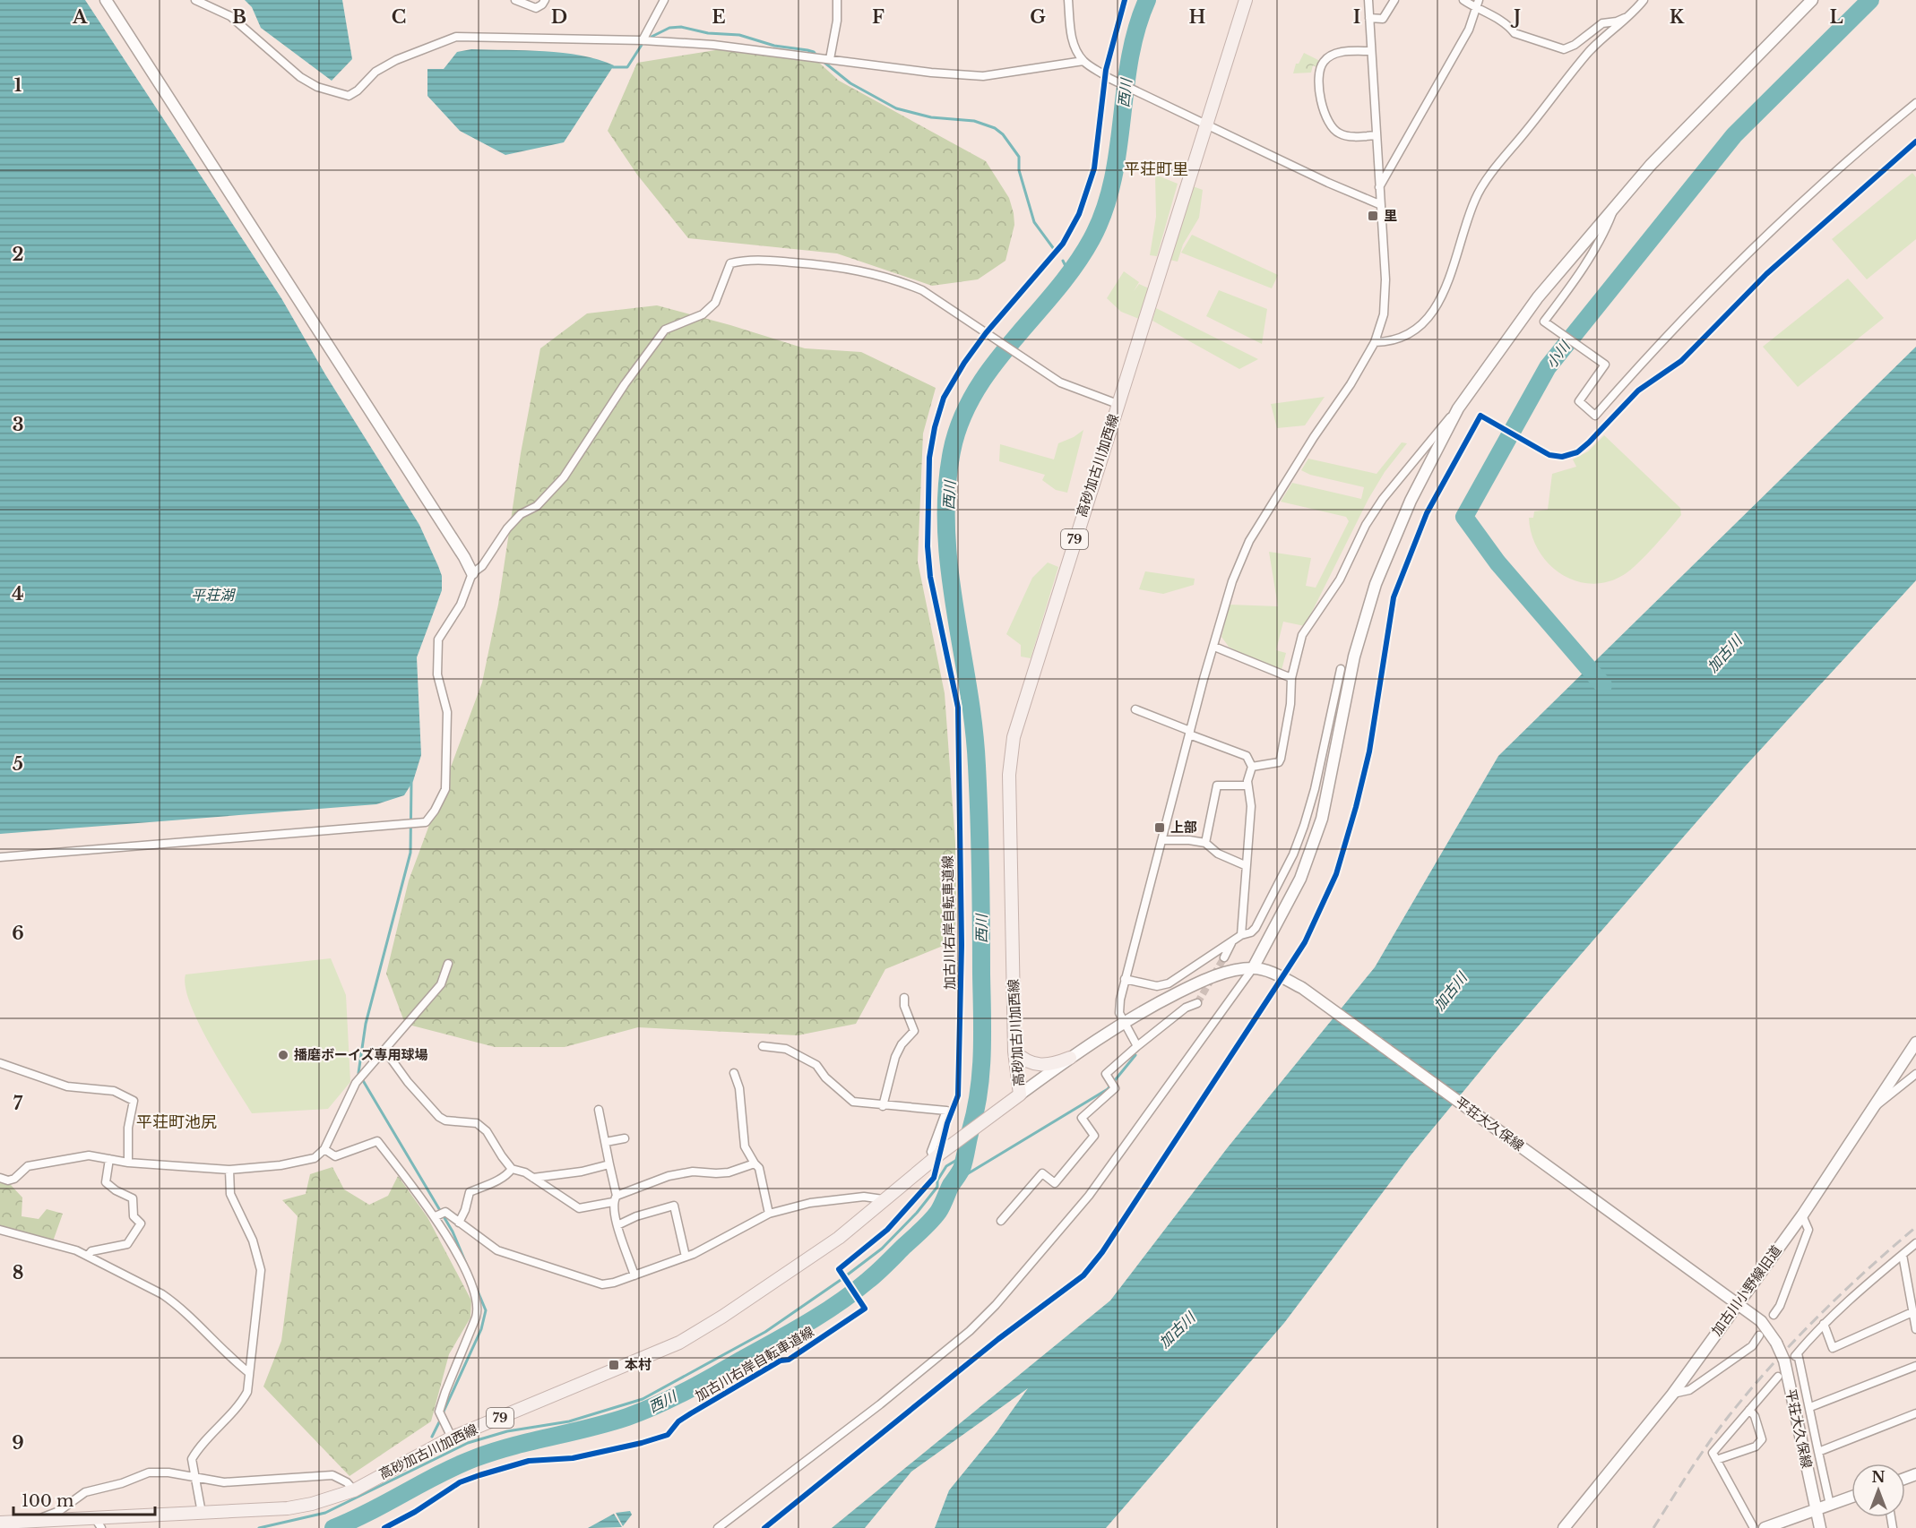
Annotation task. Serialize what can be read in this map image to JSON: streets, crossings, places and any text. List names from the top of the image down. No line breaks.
{"streets":{"main road":["高砂加古川加西線","79"],"street":["平荘大久保線","加古川小野線旧道"],"cycle path":["加古川右岸自転車道線"]},"crossings":[["平荘大久保線","加古川小野線旧道"]],"districts":["平荘町里","平荘町池尻"],"water":["西川","小川","平荘湖","加古川"],"places":{"transit":["里","上部","本村"],"other":["播磨ボーイズ専用球場"]},"scale_bar":"100 m","north":"top","grid":{"columns":["A","B","C","D","E","F","G","H","I","J","K","L"],"rows":["1","2","3","4","5","6","7","8","9"]}}
